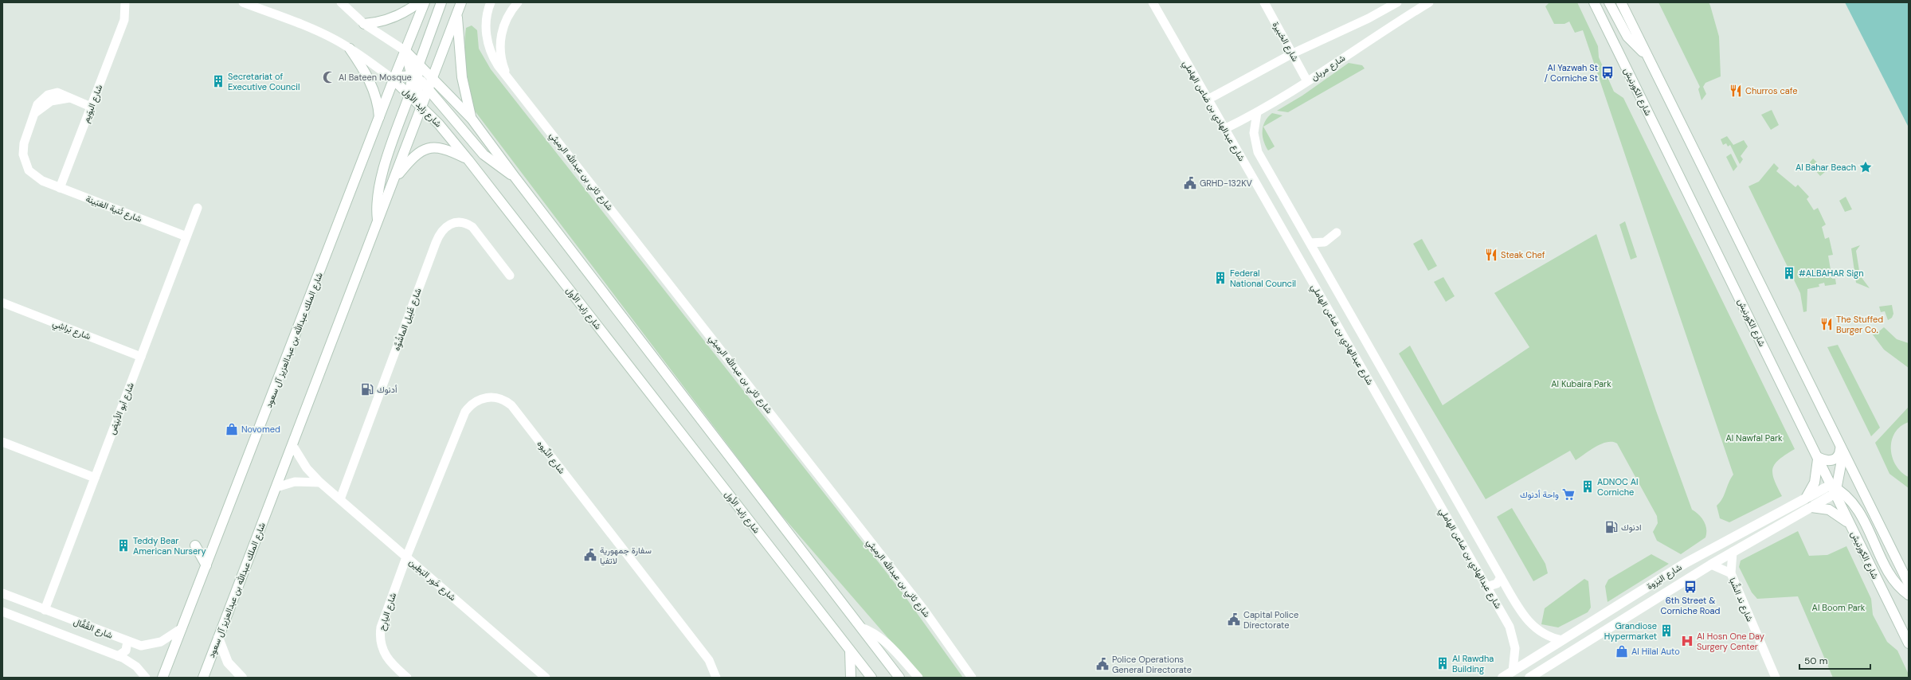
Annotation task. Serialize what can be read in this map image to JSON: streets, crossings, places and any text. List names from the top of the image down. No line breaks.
{"streets":{"main road":["شارع الكورنيش","شارع زايد الأول","شارع الملك عبدالله بن عبدالعزيز آل سعود","شارع اليَزوة"],"street":["شارع الخبيرة","شارع مربان","شارع البوَيم","شارع عبدالهادي بن ضاعن الهاملي","شارع ثاني بن عبدالله الرميثي","شارع ثَنية الغبَينة","شارع غَلِيل الماشُوَّه","شارع بَراشِي","شارع أبو الأبيَض","شارع النِّيوه","شارع خَور البَطِين","شارع ند الشِّبا","شارع اليارِح","شارع القُفَّال"]},"crossings":[["شارع الخبيرة","شارع مربان"],["شارع مربان","شارع عبدالهادي بن ضاعن الهاملي"],["شارع الكورنيش","شارع اليَزوة"],["شارع البوَيم","شارع ثَنية الغبَينة"],["شارع زايد الأول","شارع الملك عبدالله بن عبدالعزيز آل سعود"],["شارع عبدالهادي بن ضاعن الهاملي","شارع اليَزوة"],["شارع ثَنية الغبَينة","شارع أبو الأبيَض"],["شارع غَلِيل الماشُوَّه","شارع خَور البَطِين"],["شارع بَراشِي","شارع أبو الأبيَض"],["شارع الملك عبدالله بن عبدالعزيز آل سعود","شارع خَور البَطِين"],["شارع الملك عبدالله بن عبدالعزيز آل سعود","شارع القُفَّال"],["شارع أبو الأبيَض","شارع القُفَّال"],["شارع النِّيوه","شارع خَور البَطِين"],["شارع النِّيوه","شارع اليارِح"],["شارع اليَزوة","شارع ند الشِّبا"],["شارع خَور البَطِين","شارع اليارِح"]],"parks":["Al Kubaira Park","Al Nawfal Park","Al Boom Park"],"places":{"bus stop":["Al Yazwah St / Corniche St","6th Street & Corniche Road"],"mosque":["Al Bateen Mosque"],"building":["Secretariat of Executive Council","#ALBAHAR Sign","Federal National Council","ADNOC Al Corniche","Teddy Bear American Nursery","Grandiose Hypermarket","Al Rawdha Building"],"restaurant":["Churros cafe","Steak Chef","The Stuffed Burger Co."],"place":["Al Bahar Beach"],"public building":["GRHD-132KV","سفارة جمهورية لاتفيا","Capital Police Directorate","Police Operations General Directorate"],"fuel station":["أدنوك","ادنوك"],"shop":["Novomed","Al Hilal Auto"],"supermarket":["واحة أدنوك"],"hospital":["Al Hosn One Day Surgery Center"]},"scale_bar":"50 m"}
